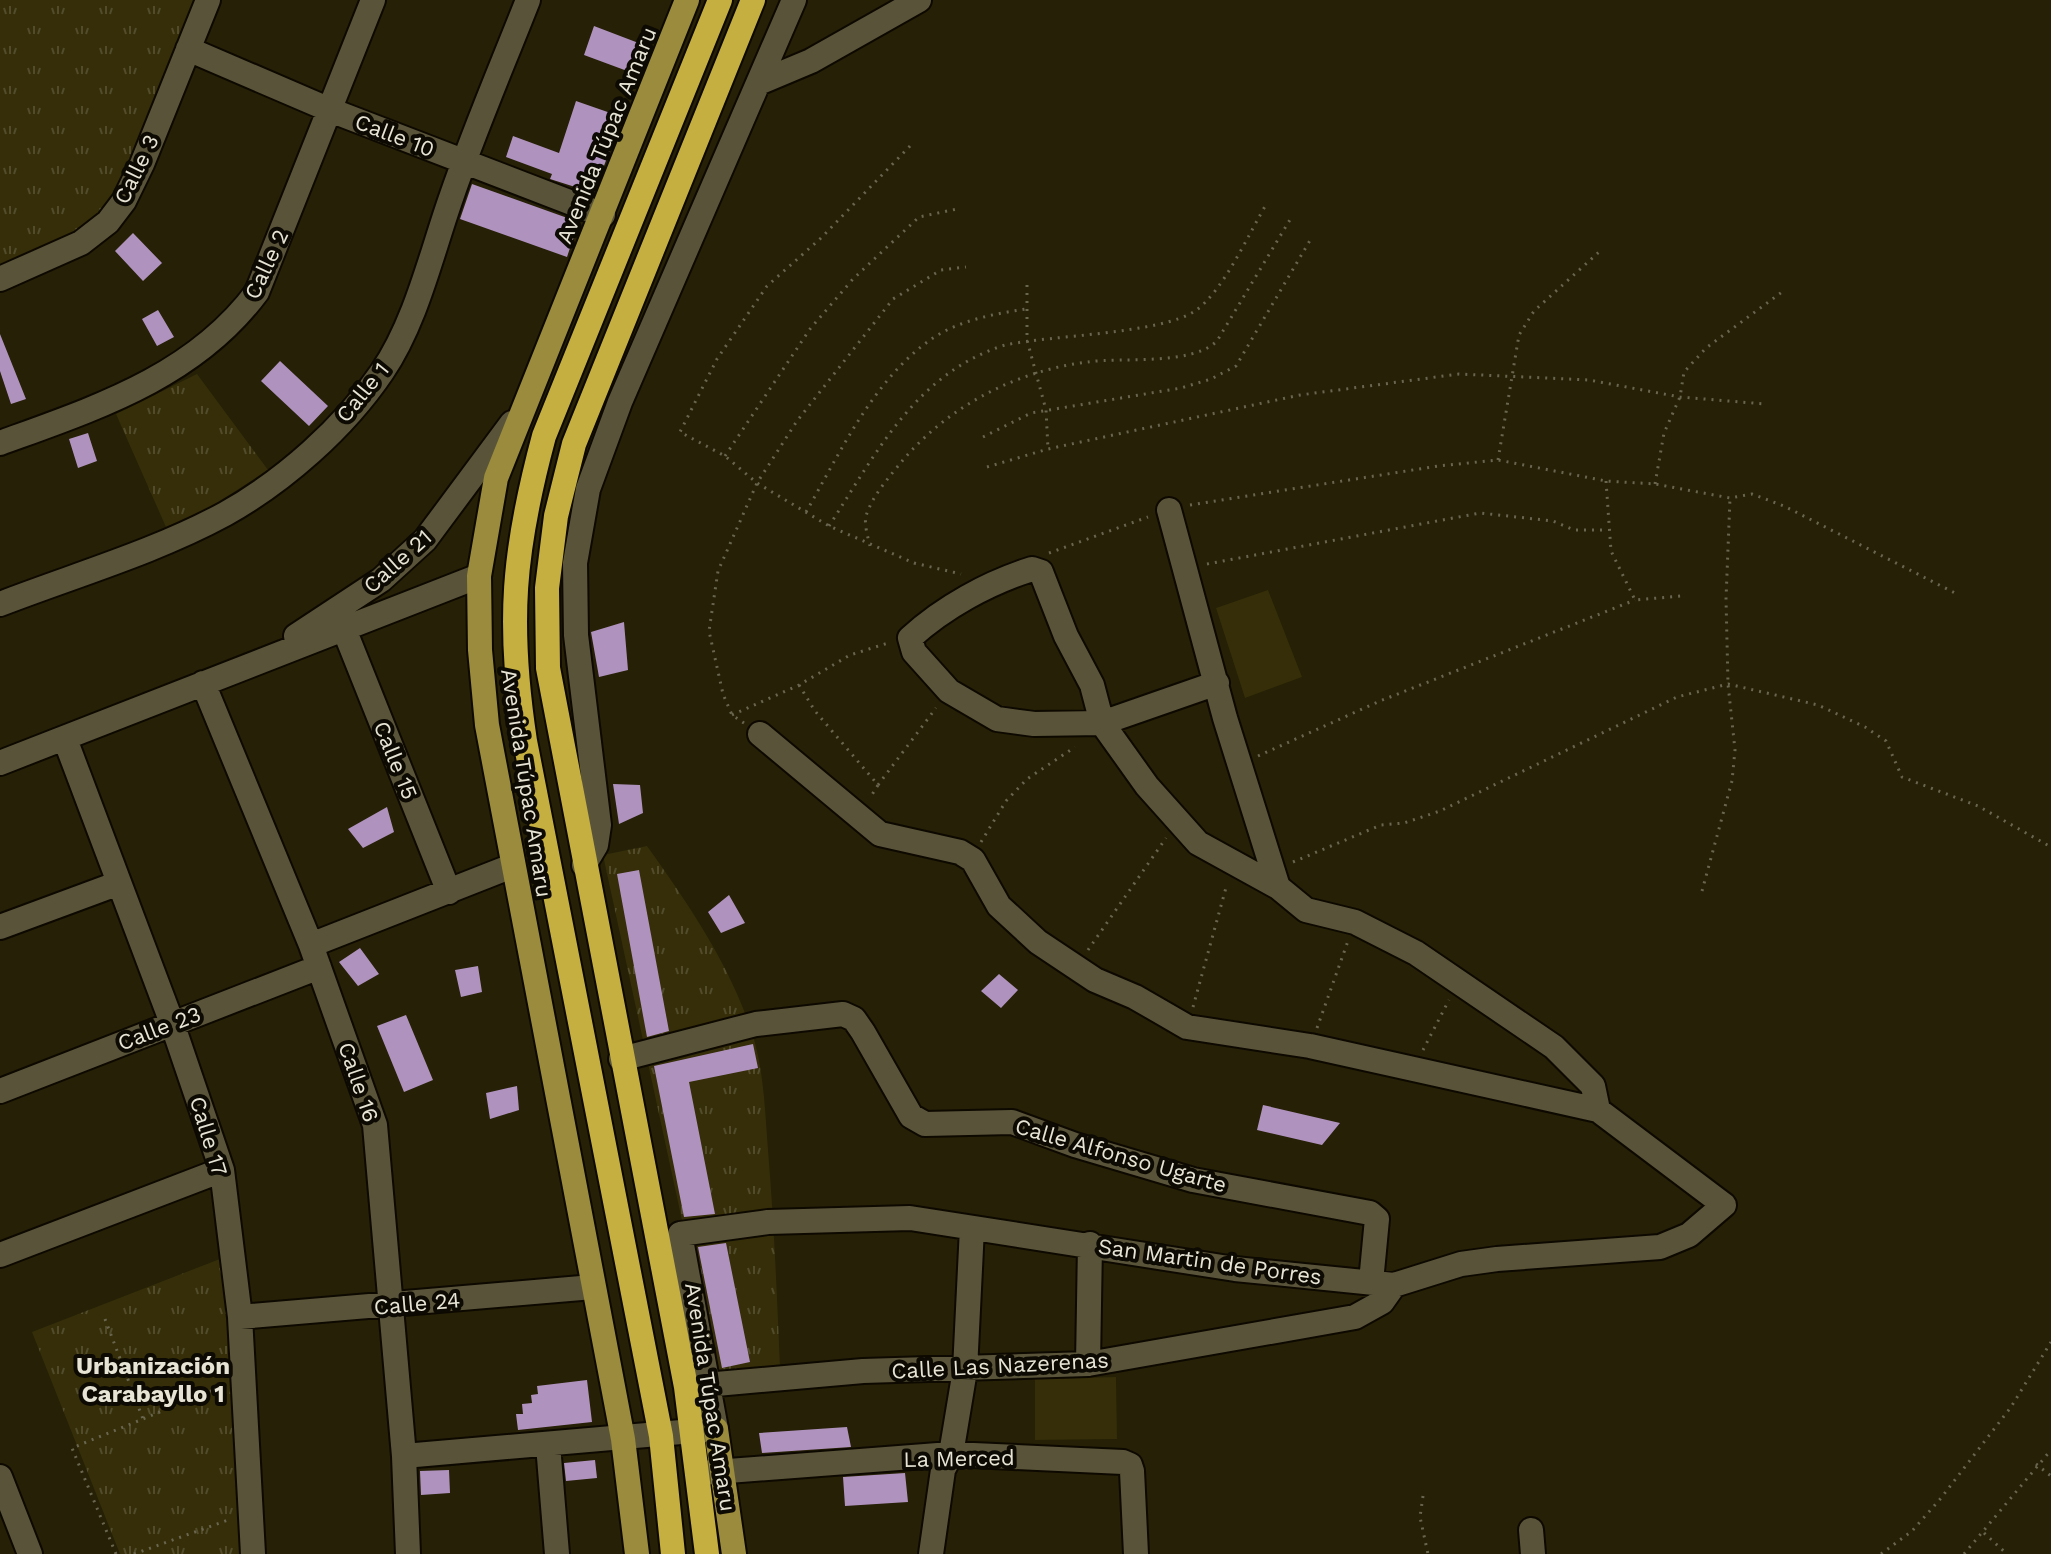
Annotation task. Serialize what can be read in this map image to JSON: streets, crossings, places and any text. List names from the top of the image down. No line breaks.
{"streets":{"highway":["Avenida Túpac Amaru"],"street":["Calle 10","Calle 3","Calle 2","Calle 1","Calle 21","Calle 15","Calle 23","Calle 16","Calle 17","Calle Alfonso Ugarte","San Martin de Porres","Calle 24","Calle Las Nazerenas","La Merced"]},"crossings":[["Calle 10","Avenida Túpac Amaru"],["Calle 10","Calle 3"],["Calle 10","Calle 2"],["Calle 10","Calle 1"],["Avenida Túpac Amaru","Calle 21"],["Avenida Túpac Amaru","Calle 23"],["Avenida Túpac Amaru","Calle Alfonso Ugarte"],["Avenida Túpac Amaru","San Martin de Porres"],["Avenida Túpac Amaru","Calle 24"],["Avenida Túpac Amaru","Calle Las Nazerenas"],["Avenida Túpac Amaru","La Merced"],["Calle 21","Calle 15"],["Calle 21","Calle 16"],["Calle 21","Calle 17"],["Calle 15","Calle 23"],["Calle 23","Calle 16"],["Calle 23","Calle 17"],["Calle 16","Calle 24"],["Calle 17","Calle 24"],["Calle Alfonso Ugarte","San Martin de Porres"],["Calle Alfonso Ugarte","Calle Las Nazerenas"],["San Martin de Porres","Calle Las Nazerenas"]],"districts":["Urbanización Carabayllo 1"]}
